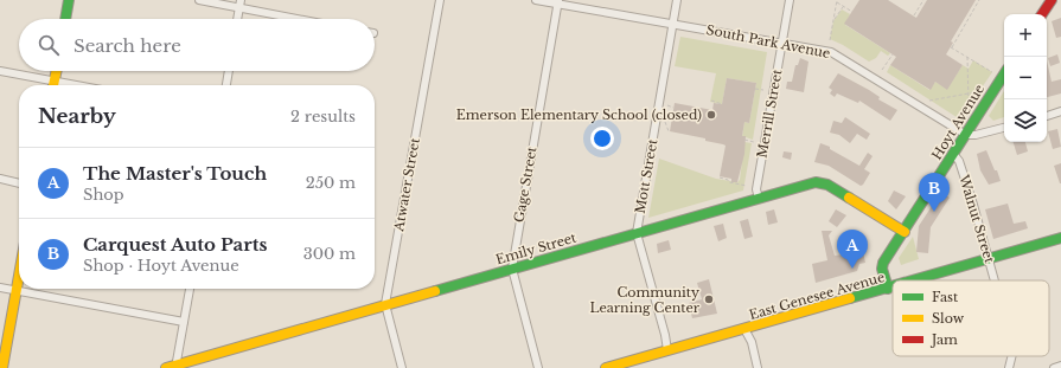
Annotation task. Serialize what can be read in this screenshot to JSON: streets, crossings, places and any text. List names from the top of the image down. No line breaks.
{"streets":{"main road":["Hoyt Avenue","Emily Street","East Genesee Avenue"],"street":["South Park Avenue","Merrill Street","Mott Street","Atwater Street","Gage Street","Walnut Street"]},"crossings":[["South Park Avenue","Merrill Street"],["South Park Avenue","Hoyt Avenue"],["South Park Avenue","Mott Street"],["South Park Avenue","Gage Street"],["Merrill Street","Emily Street"],["Hoyt Avenue","Walnut Street"],["Hoyt Avenue","Emily Street"],["Hoyt Avenue","East Genesee Avenue"],["Mott Street","Emily Street"],["Mott Street","East Genesee Avenue"],["Atwater Street","Emily Street"],["Gage Street","Emily Street"],["Walnut Street","East Genesee Avenue"]],"places":["Emerson Elementary School (closed)","Community Learning Center"],"legend":["Fast","Slow","Jam"],"page":{"map_buttons":["+","−"],"search":"Search here","heading":["Nearby","2 results"],"list":[{"mark":"A","name":"The Master's Touch","note":"Shop","value":"250 m"},{"mark":"B","name":"Carquest Auto Parts","note":"Shop · Hoyt Avenue","value":"300 m"}],"pins":["B","A"]}}
